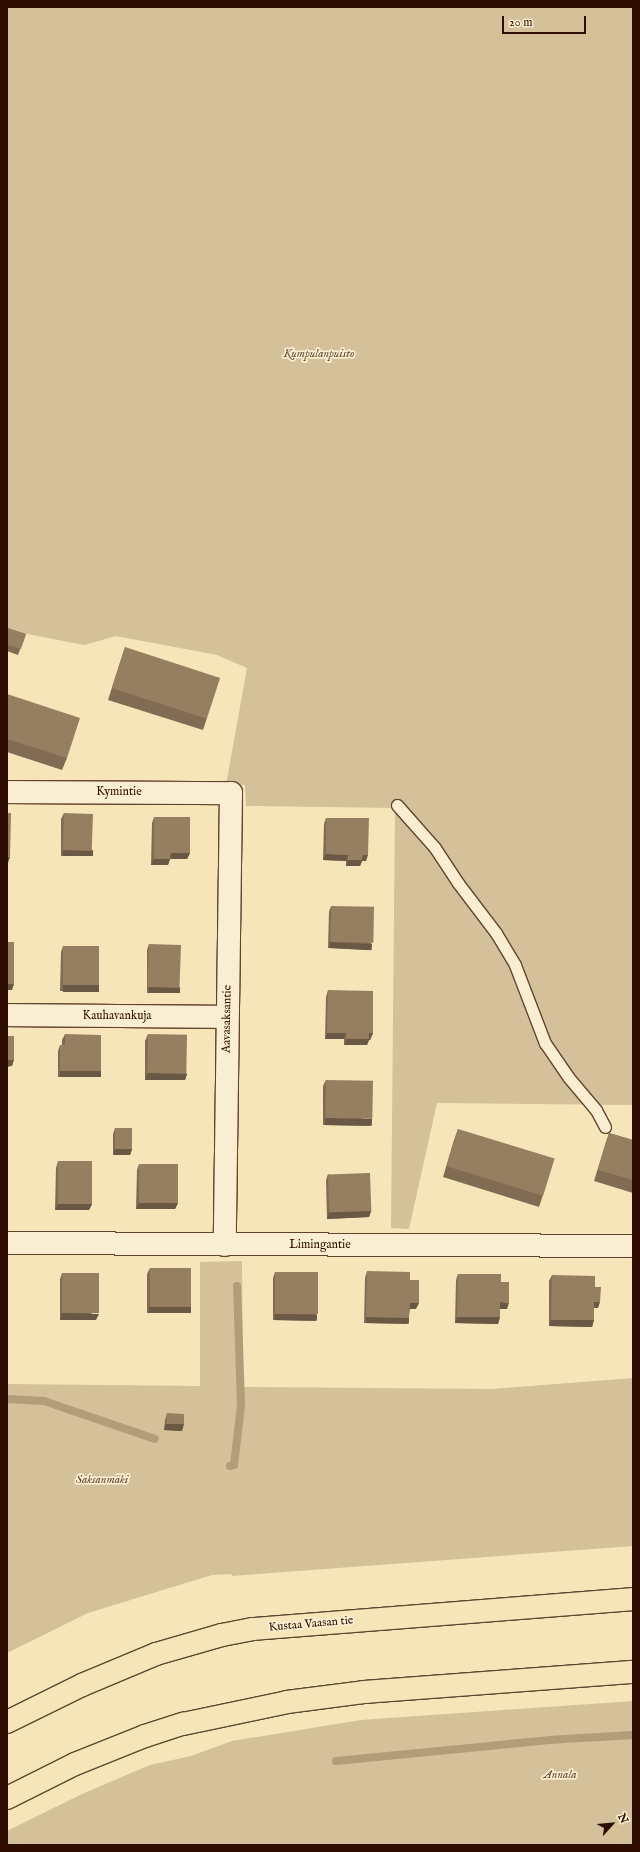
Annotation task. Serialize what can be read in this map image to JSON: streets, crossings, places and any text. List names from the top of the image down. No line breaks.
{"streets":{"main road":["Kustaa Vaasan tie"],"street":["Kymintie","Kauhavankuja","Aavasaksantie","Limingantie"]},"crossings":[["Kymintie","Aavasaksantie"],["Kauhavankuja","Aavasaksantie"],["Aavasaksantie","Limingantie"]],"parks":["Kumpulanpuisto","Saksanmäki","Annala"],"scale_bar":"20 m","north":"top right"}
